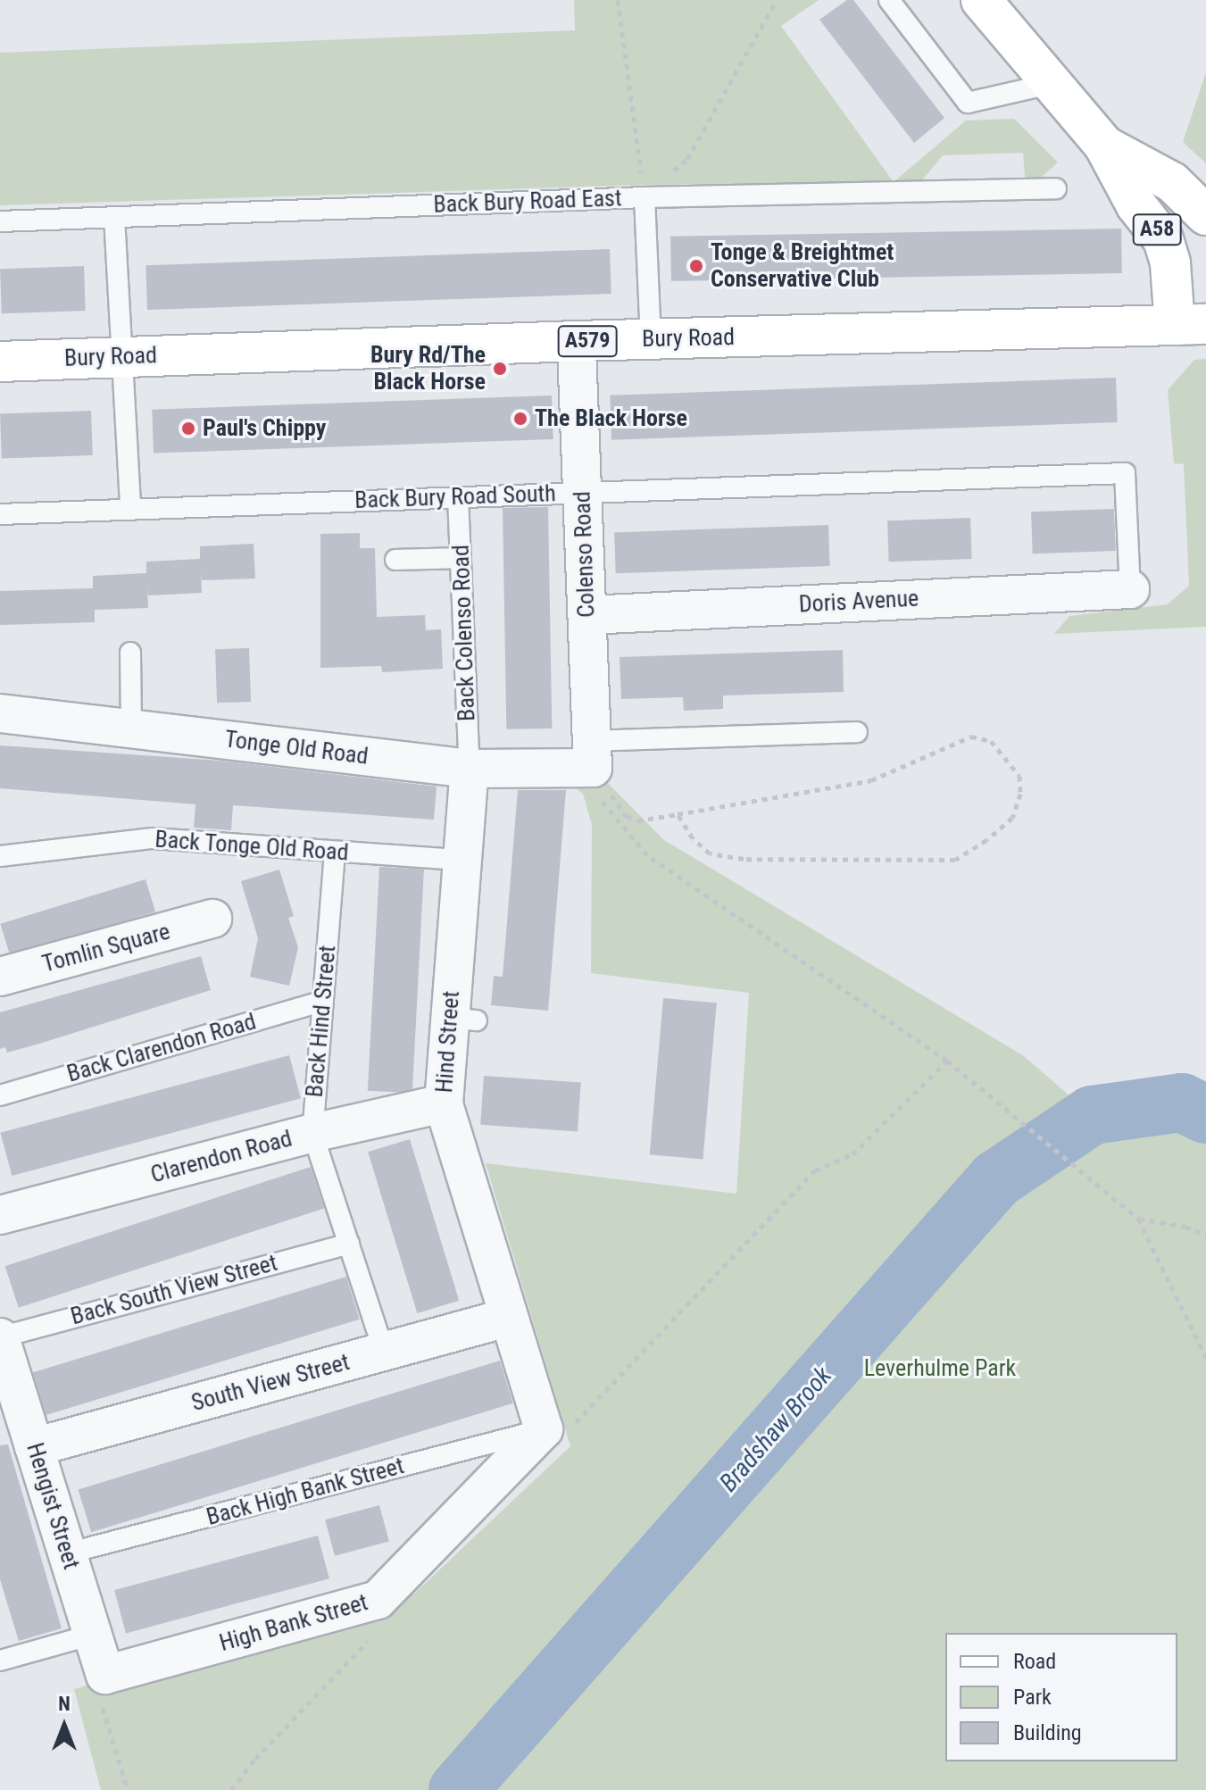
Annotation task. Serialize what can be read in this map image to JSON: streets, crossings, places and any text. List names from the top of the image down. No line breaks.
{"streets":{"main road":["A58","Bury Road","A579"],"street":["Colenso Road","Doris Avenue","Tonge Old Road","Tomlin Square","Hind Street","Clarendon Road","South View Street","Hengist Street","High Bank Street"],"lane":["Back Bury Road East","Back Bury Road South","Back Colenso Road","Back Tonge Old Road","Back Hind Street","Back Clarendon Road","Back South View Street","Back High Bank Street"]},"crossings":[["A58","Bury Road"],["Bury Road","Colenso Road"],["Back Bury Road South","Colenso Road"],["Back Bury Road South","Doris Avenue"],["Back Bury Road South","Back Colenso Road"],["Colenso Road","Doris Avenue"],["Colenso Road","Tonge Old Road"],["Back Colenso Road","Tonge Old Road"],["Back Colenso Road","Hind Street"],["Tonge Old Road","Hind Street"],["Back Tonge Old Road","Back Hind Street"],["Back Tonge Old Road","Hind Street"],["Back Hind Street","Back Clarendon Road"],["Back Hind Street","Clarendon Road"],["Back Hind Street","Back South View Street"],["Back Hind Street","South View Street"],["Hind Street","Clarendon Road"],["Hind Street","South View Street"],["Hind Street","Back High Bank Street"],["Hind Street","High Bank Street"],["Back South View Street","Hengist Street"],["South View Street","Hengist Street"],["Back High Bank Street","Hengist Street"],["Back High Bank Street","High Bank Street"],["Hengist Street","High Bank Street"]],"water":["Bradshaw Brook"],"parks":["Leverhulme Park"],"places":["Tonge & Breightmet Conservative Club","Bury Rd/The Black Horse","The Black Horse","Paul's Chippy"],"legend":["Road","Park","Building"],"north":"top"}
